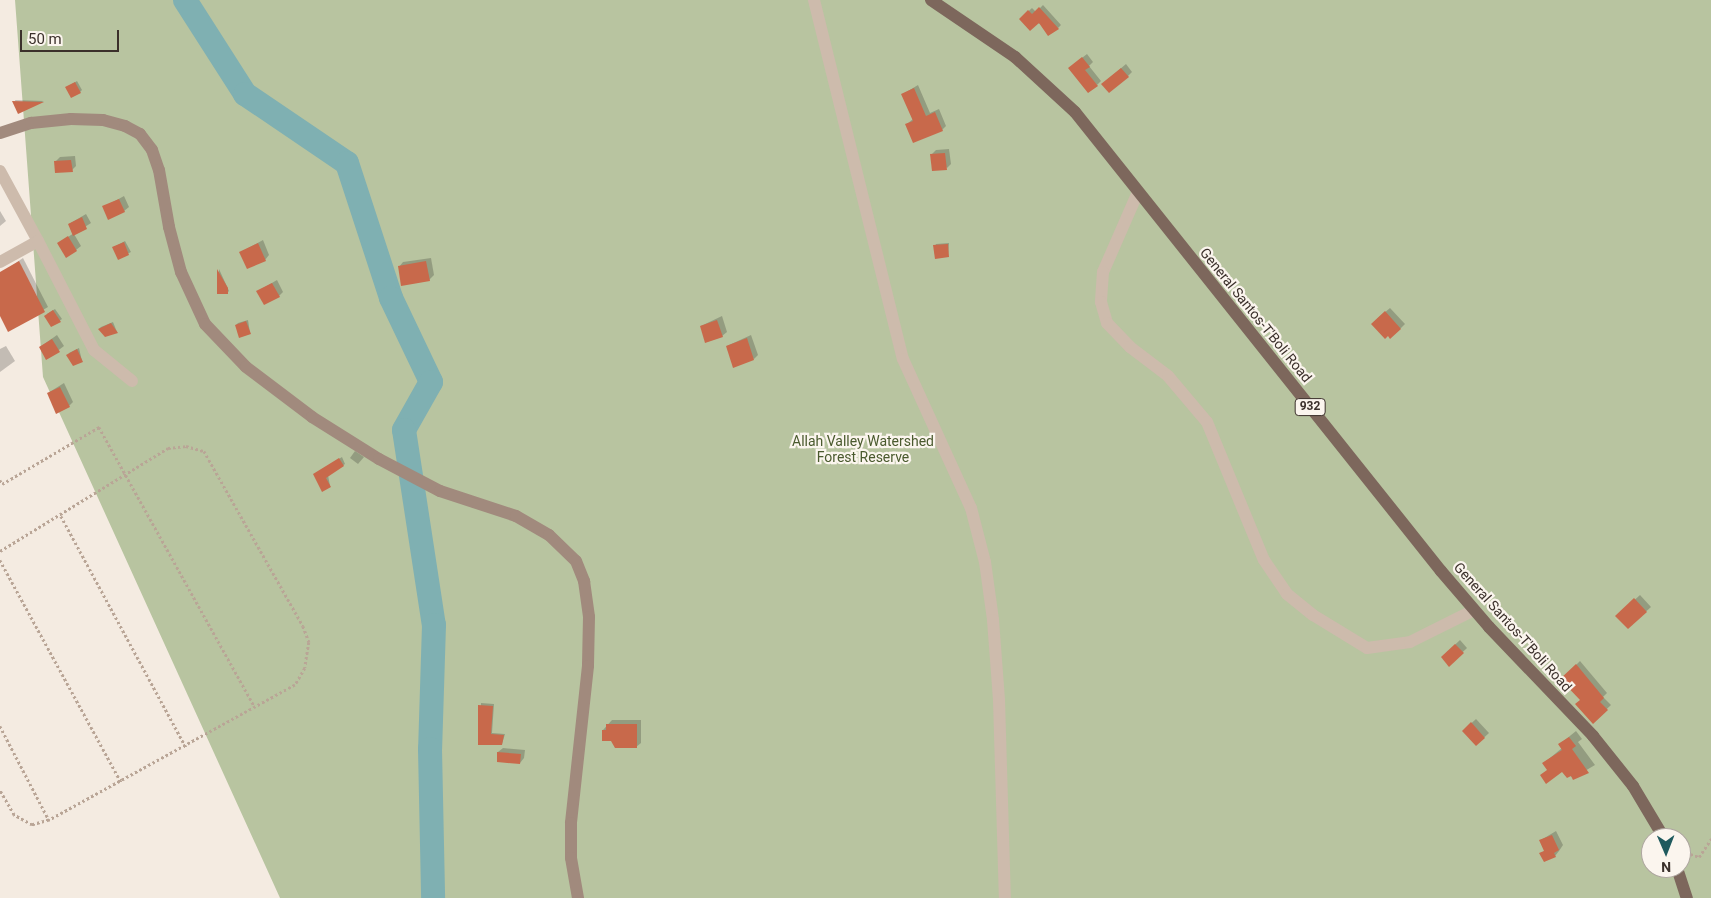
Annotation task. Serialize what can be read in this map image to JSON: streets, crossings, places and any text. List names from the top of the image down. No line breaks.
{"streets":{"main road":["General Santos-T'Boli Road","932"]},"parks":["Allah Valley Watershed Forest Reserve"],"scale_bar":"50 m","north":"bottom"}
